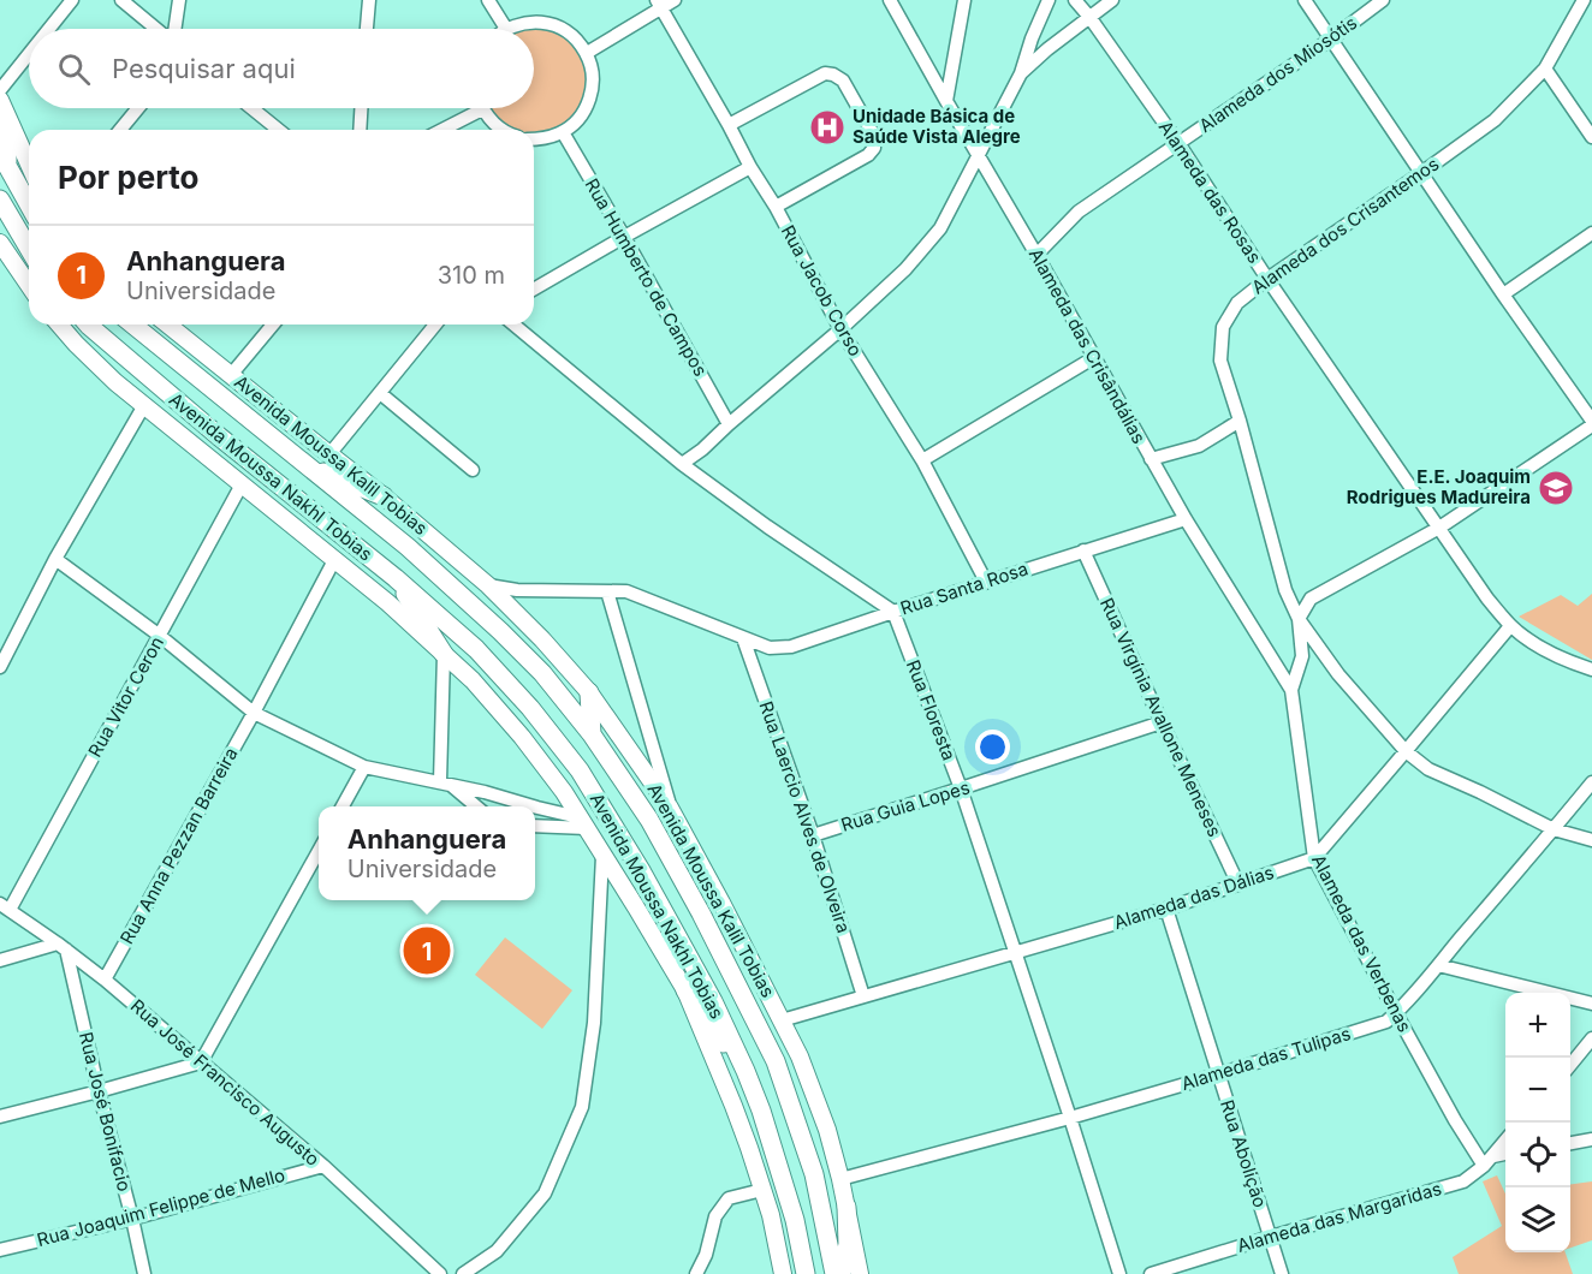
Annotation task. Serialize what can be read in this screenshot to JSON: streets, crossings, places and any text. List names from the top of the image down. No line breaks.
{"streets":{"main road":["Avenida Moussa Nakhl Tobias"],"street":["Alameda dos Miosótis","Alameda das Rosas","Alameda dos Crisantemos","Rua Humberto de Campos","Rua Jacob Corso","Alameda das Crisândálias","Avenida Moussa Kalil Tobias","Rua Santa Rosa","Rua Vitor Ceron","Rua Floresta","Rua Virgínia Avallone Meneses","Rua Guia Lopes","Rua Laercio Alves de Olveira","Rua Anna Pezzan Barreira","Alameda das Dálias","Alameda das Verbenas","Alameda das Tulipas","Rua José Francisco Augusto","Rua José Bonifacio","Rua Abolição","Rua Joaquim Felippe de Mello","Alameda das Margaridas"]},"crossings":[["Alameda dos Miosótis","Alameda das Rosas"],["Alameda dos Miosótis","Alameda das Crisândálias"],["Alameda das Rosas","Alameda dos Crisantemos"],["Alameda dos Crisantemos","Alameda das Verbenas"],["Rua Jacob Corso","Rua Santa Rosa"],["Alameda das Crisândálias","Rua Santa Rosa"],["Alameda das Crisândálias","Alameda das Verbenas"],["Avenida Moussa Kalil Tobias","Rua Santa Rosa"],["Avenida Moussa Kalil Tobias","Alameda das Dálias"],["Avenida Moussa Kalil Tobias","Alameda das Tulipas"],["Rua Santa Rosa","Rua Floresta"],["Rua Santa Rosa","Rua Virgínia Avallone Meneses"],["Rua Santa Rosa","Rua Laercio Alves de Olveira"],["Rua Vitor Ceron","Rua José Francisco Augusto"],["Rua Floresta","Rua Guia Lopes"],["Rua Floresta","Alameda das Dálias"],["Rua Floresta","Alameda das Tulipas"],["Rua Virgínia Avallone Meneses","Rua Guia Lopes"],["Rua Virgínia Avallone Meneses","Alameda das Dálias"],["Rua Guia Lopes","Rua Laercio Alves de Olveira"],["Rua Laercio Alves de Olveira","Alameda das Dálias"],["Rua Anna Pezzan Barreira","Rua José Francisco Augusto"],["Alameda das Dálias","Alameda das Verbenas"],["Alameda das Dálias","Rua Abolição"],["Alameda das Verbenas","Alameda das Tulipas"],["Alameda das Verbenas","Alameda das Margaridas"],["Alameda das Tulipas","Rua Abolição"],["Rua José Francisco Augusto","Rua José Bonifacio"],["Rua José Francisco Augusto","Rua Joaquim Felippe de Mello"],["Rua José Bonifacio","Rua Joaquim Felippe de Mello"],["Rua Abolição","Alameda das Margaridas"]],"places":{"hospital":["Unidade Básica de Saúde Vista Alegre"],"school or university":["E.E. Joaquim Rodrigues Madureira"]},"page":{"search":"Pesquisar aqui","heading":"Por perto","list":[{"mark":"1","name":"Anhanguera","note":"Universidade","value":"310 m"}],"popup":["Anhanguera","Universidade"],"pins":"1","map_buttons":["+","−"]}}
